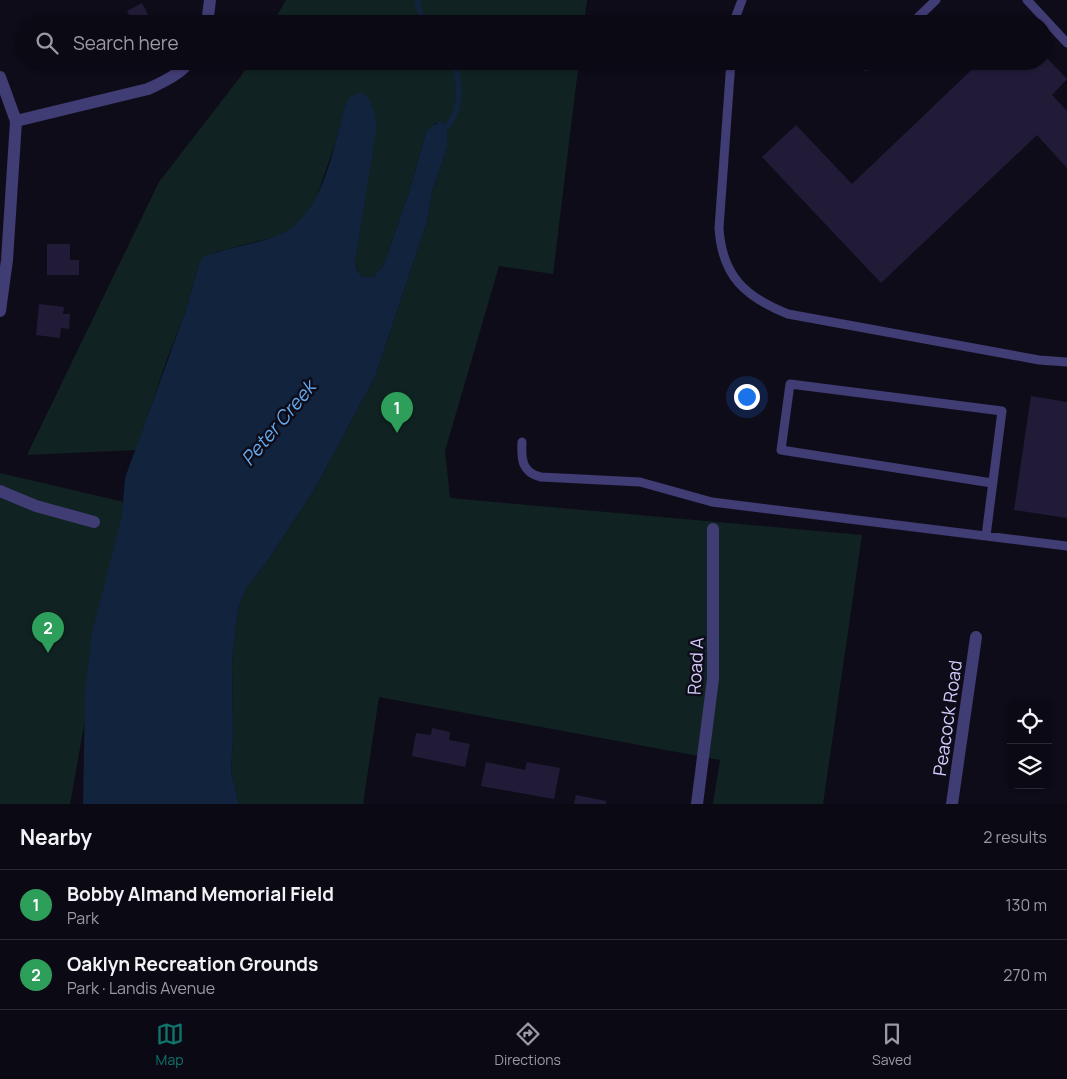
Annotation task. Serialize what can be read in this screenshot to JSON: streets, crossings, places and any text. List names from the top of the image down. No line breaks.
{"streets":{"street":["Road A","Peacock Road"]},"water":["Peter Creek"],"page":{"search":"Search here","pins":["1","2"],"heading":["Nearby","2 results"],"list":[{"mark":"1","name":"Bobby Almand Memorial Field","note":"Park","value":"130 m"},{"mark":"2","name":"Oaklyn Recreation Grounds","note":"Park · Landis Avenue","value":"270 m"}],"nav":["Map","Directions","Saved"]}}
